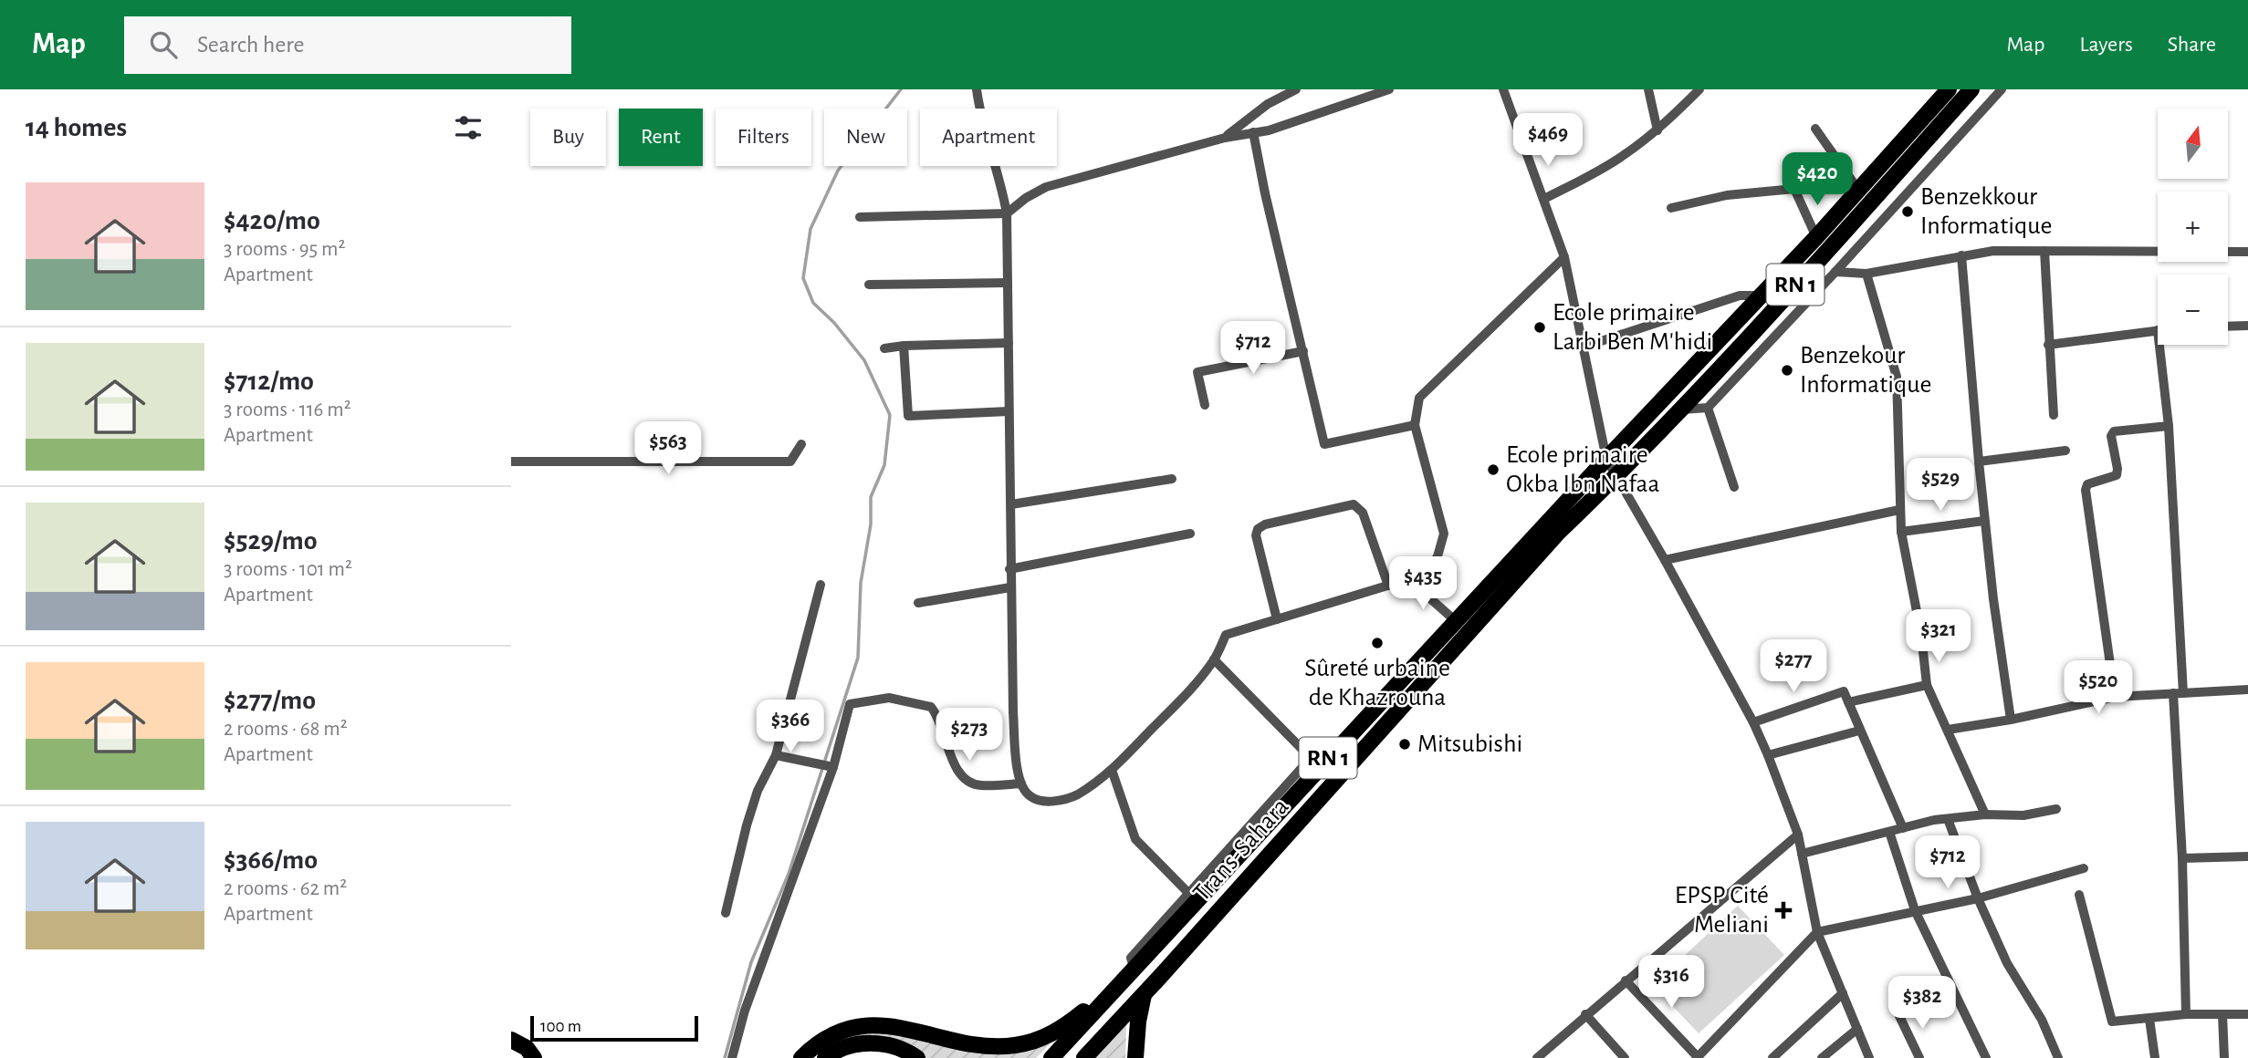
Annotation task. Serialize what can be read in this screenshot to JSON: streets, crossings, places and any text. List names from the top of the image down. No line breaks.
{"streets":{"highway":["RN 1","Trans-Sahara"]},"crossings":[["RN 1","Trans-Sahara"]],"places":{"other":["Benzekkour Informatique","Ecole primaire Larbi Ben M'hidi","Benzekour Informatique","Ecole primaire Okba Ibn Nafaa","Sûreté urbaine de Khazrouna","Mitsubishi"],"health":["EPSP Cité Meliani"]},"scale_bar":"100 m","north":"top","page":{"header":"Map","search":"Search here","nav":["Map","Layers","Share"],"heading":"14 homes","map_buttons":["+","−"],"chip":["Buy","Rent","Filters","New","Apartment"],"price":["$469","$420","$712","$563","$529","$435","$321","$277","$520","$366","$273","$712","$316","$382"],"list":[{"name":"$420/mo","note":"3 rooms · 95 m² · Apartment"},{"name":"$712/mo","note":"3 rooms · 116 m² · Apartment"},{"name":"$529/mo","note":"3 rooms · 101 m² · Apartment"},{"name":"$277/mo","note":"2 rooms · 68 m² · Apartment"},{"name":"$366/mo","note":"2 rooms · 62 m² · Apartment"}],"scale":"100 m"}}
